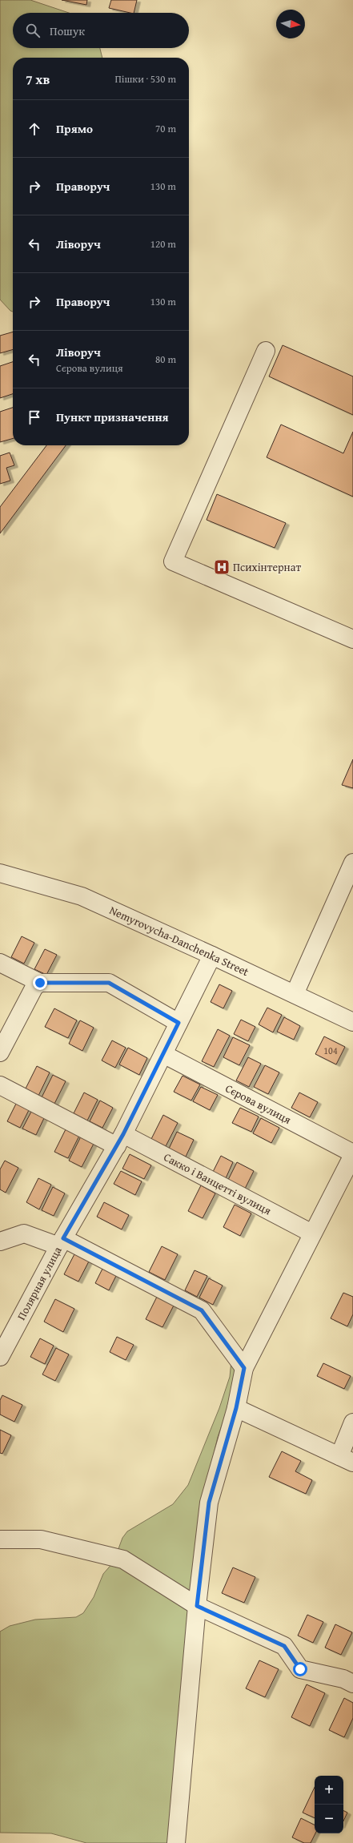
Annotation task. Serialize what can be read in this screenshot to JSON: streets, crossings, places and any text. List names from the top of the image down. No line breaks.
{"streets":{"street":["Nemyrovycha-Danchenka Street","Сєрова вулиця","Сакко і Ванцетті вулиця","Полярная улица"]},"crossings":[["Nemyrovycha-Danchenka Street","Полярная улица"],["Сєрова вулиця","Полярная улица"],["Сакко і Ванцетті вулиця","Полярная улица"]],"places":{"hospital":["Психінтернат"]},"house_numbers":["104"],"north":"right","page":{"search":"Пошук","heading":["7 хв","Пішки · 530 m"],"list":[["Прямо","70 m"],["Праворуч","130 m"],["Ліворуч","120 m"],["Праворуч","130 m"],["Ліворуч","Сєрова вулиця","80 m"],"Пункт призначення"],"map_buttons":["+","−"]}}
